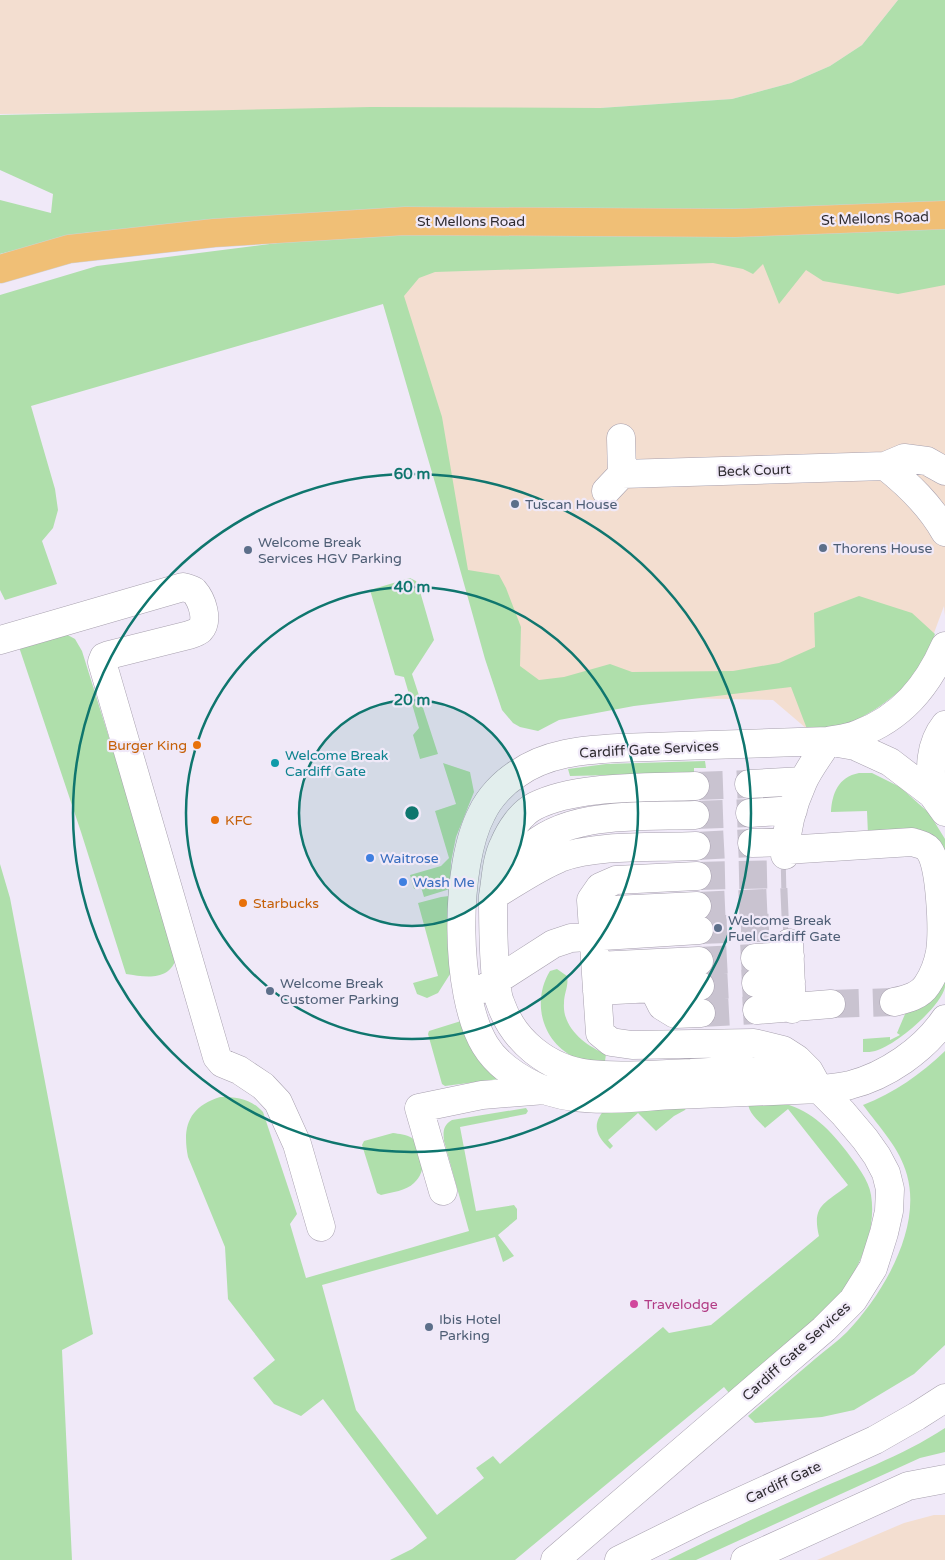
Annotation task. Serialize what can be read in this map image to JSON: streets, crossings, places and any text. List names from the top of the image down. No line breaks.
{"streets":{"main road":["St Mellons Road"],"street":["Beck Court","Cardiff Gate Services","Cardiff Gate"]},"places":["Tuscan House","Thorens House","Welcome Break Services HGV Parking","Burger King","Welcome Break Cardiff Gate","KFC","Waitrose","Wash Me","Starbucks","Welcome Break Fuel Cardiff Gate","Welcome Break Customer Parking","Travelodge","Ibis Hotel Parking"],"rings":["60 m","40 m","20 m"]}
